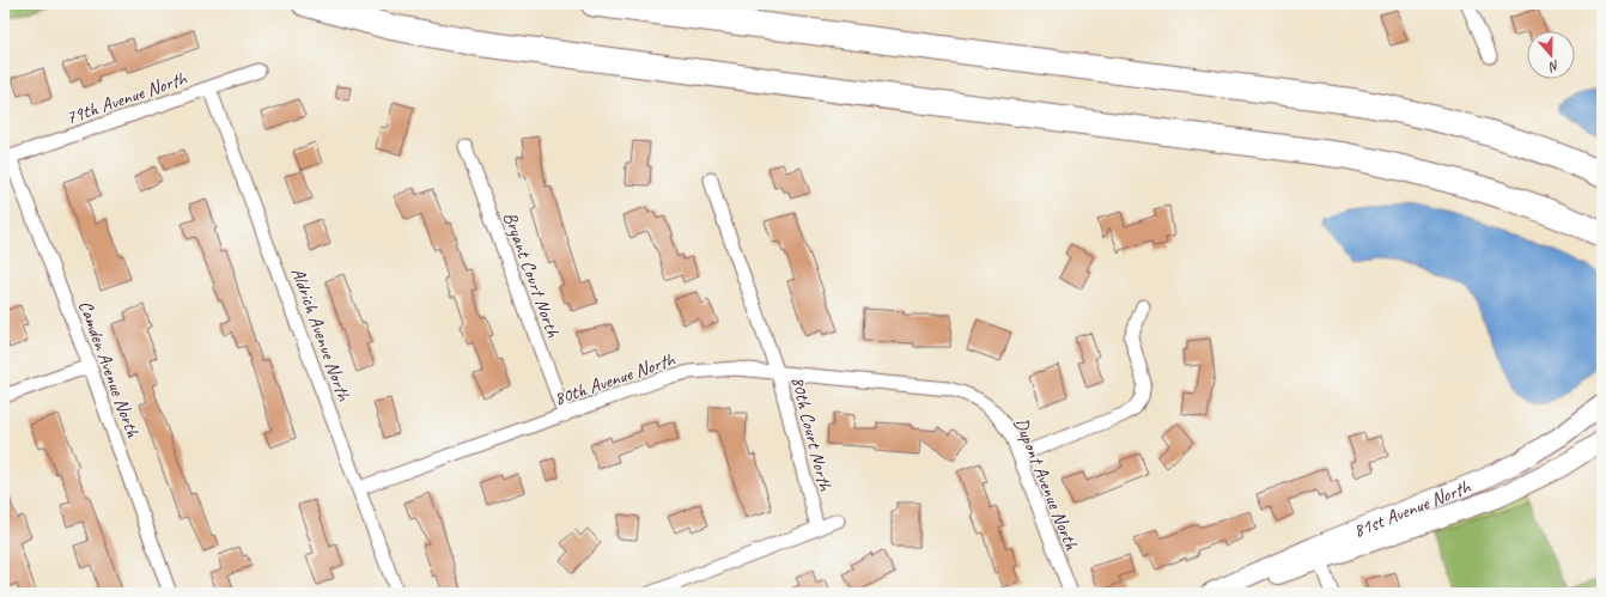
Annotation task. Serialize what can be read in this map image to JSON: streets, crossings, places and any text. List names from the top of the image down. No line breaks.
{"streets":{"street":["79th Avenue North","Bryant Court North","Aldrich Avenue North","Camden Avenue North","80th Avenue North","80th Court North","Dupont Avenue North","81st Avenue North"]},"crossings":[["79th Avenue North","Aldrich Avenue North"],["79th Avenue North","Camden Avenue North"],["Bryant Court North","80th Avenue North"],["Aldrich Avenue North","80th Avenue North"],["80th Avenue North","80th Court North"],["80th Avenue North","Dupont Avenue North"]],"north":"bottom"}
